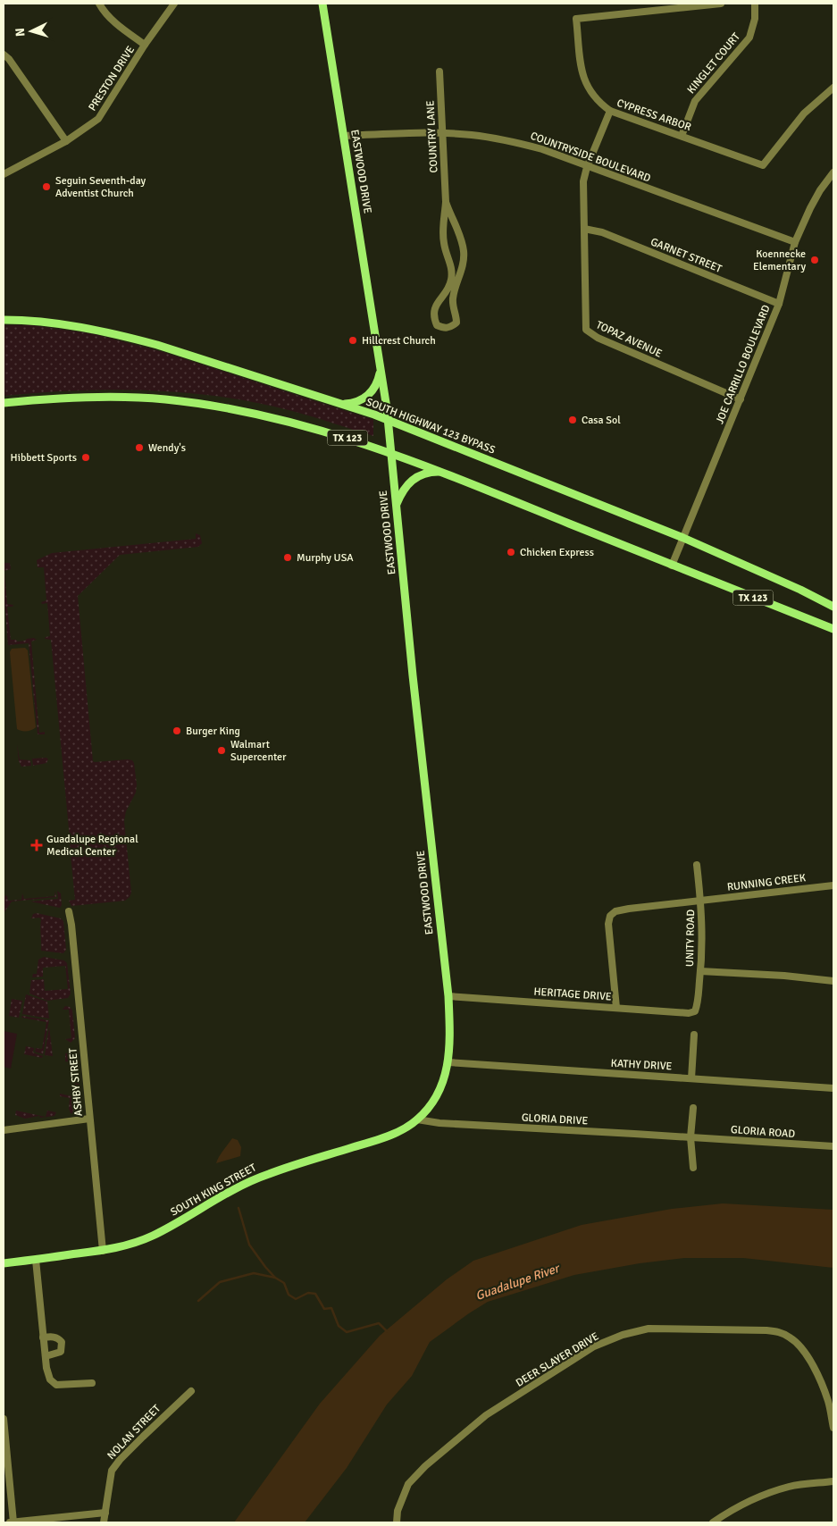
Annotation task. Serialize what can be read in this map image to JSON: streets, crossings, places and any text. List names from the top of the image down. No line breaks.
{"streets":{"main road":["EASTWOOD DRIVE","SOUTH HIGHWAY 123 BYPASS","TX 123","SOUTH KING STREET"],"street":["KINGLET COURT","PRESTON DRIVE","CYPRESS ARBOR","COUNTRY LANE","COUNTRYSIDE BOULEVARD","GARNET STREET","TOPAZ AVENUE","JOE CARRILLO BOULEVARD","RUNNING CREEK","UNITY ROAD","HERITAGE DRIVE","KATHY DRIVE","ASHBY STREET","GLORIA DRIVE","GLORIA ROAD","DEER SLAYER DRIVE","NOLAN STREET"]},"crossings":[["KINGLET COURT","CYPRESS ARBOR"],["CYPRESS ARBOR","TOPAZ AVENUE"],["COUNTRY LANE","COUNTRYSIDE BOULEVARD"],["COUNTRYSIDE BOULEVARD","EASTWOOD DRIVE"],["COUNTRYSIDE BOULEVARD","TOPAZ AVENUE"],["COUNTRYSIDE BOULEVARD","JOE CARRILLO BOULEVARD"],["EASTWOOD DRIVE","SOUTH HIGHWAY 123 BYPASS"],["EASTWOOD DRIVE","TX 123"],["EASTWOOD DRIVE","HERITAGE DRIVE"],["EASTWOOD DRIVE","KATHY DRIVE"],["EASTWOOD DRIVE","SOUTH KING STREET"],["GARNET STREET","TOPAZ AVENUE"],["GARNET STREET","JOE CARRILLO BOULEVARD"],["TOPAZ AVENUE","JOE CARRILLO BOULEVARD"],["JOE CARRILLO BOULEVARD","SOUTH HIGHWAY 123 BYPASS"],["JOE CARRILLO BOULEVARD","TX 123"],["RUNNING CREEK","UNITY ROAD"],["RUNNING CREEK","HERITAGE DRIVE"],["UNITY ROAD","HERITAGE DRIVE"],["KATHY DRIVE","SOUTH KING STREET"],["ASHBY STREET","SOUTH KING STREET"],["GLORIA DRIVE","GLORIA ROAD"],["GLORIA DRIVE","SOUTH KING STREET"]],"water":["Guadalupe River"],"places":{"other":["Seguin Seventh-day Adventist Church","Koennecke Elementary","Hillcrest Church","Casa Sol","Wendy's","Hibbett Sports","Chicken Express","Murphy USA","Burger King","Walmart Supercenter"],"health":["Guadalupe Regional Medical Center"]},"north":"left"}
